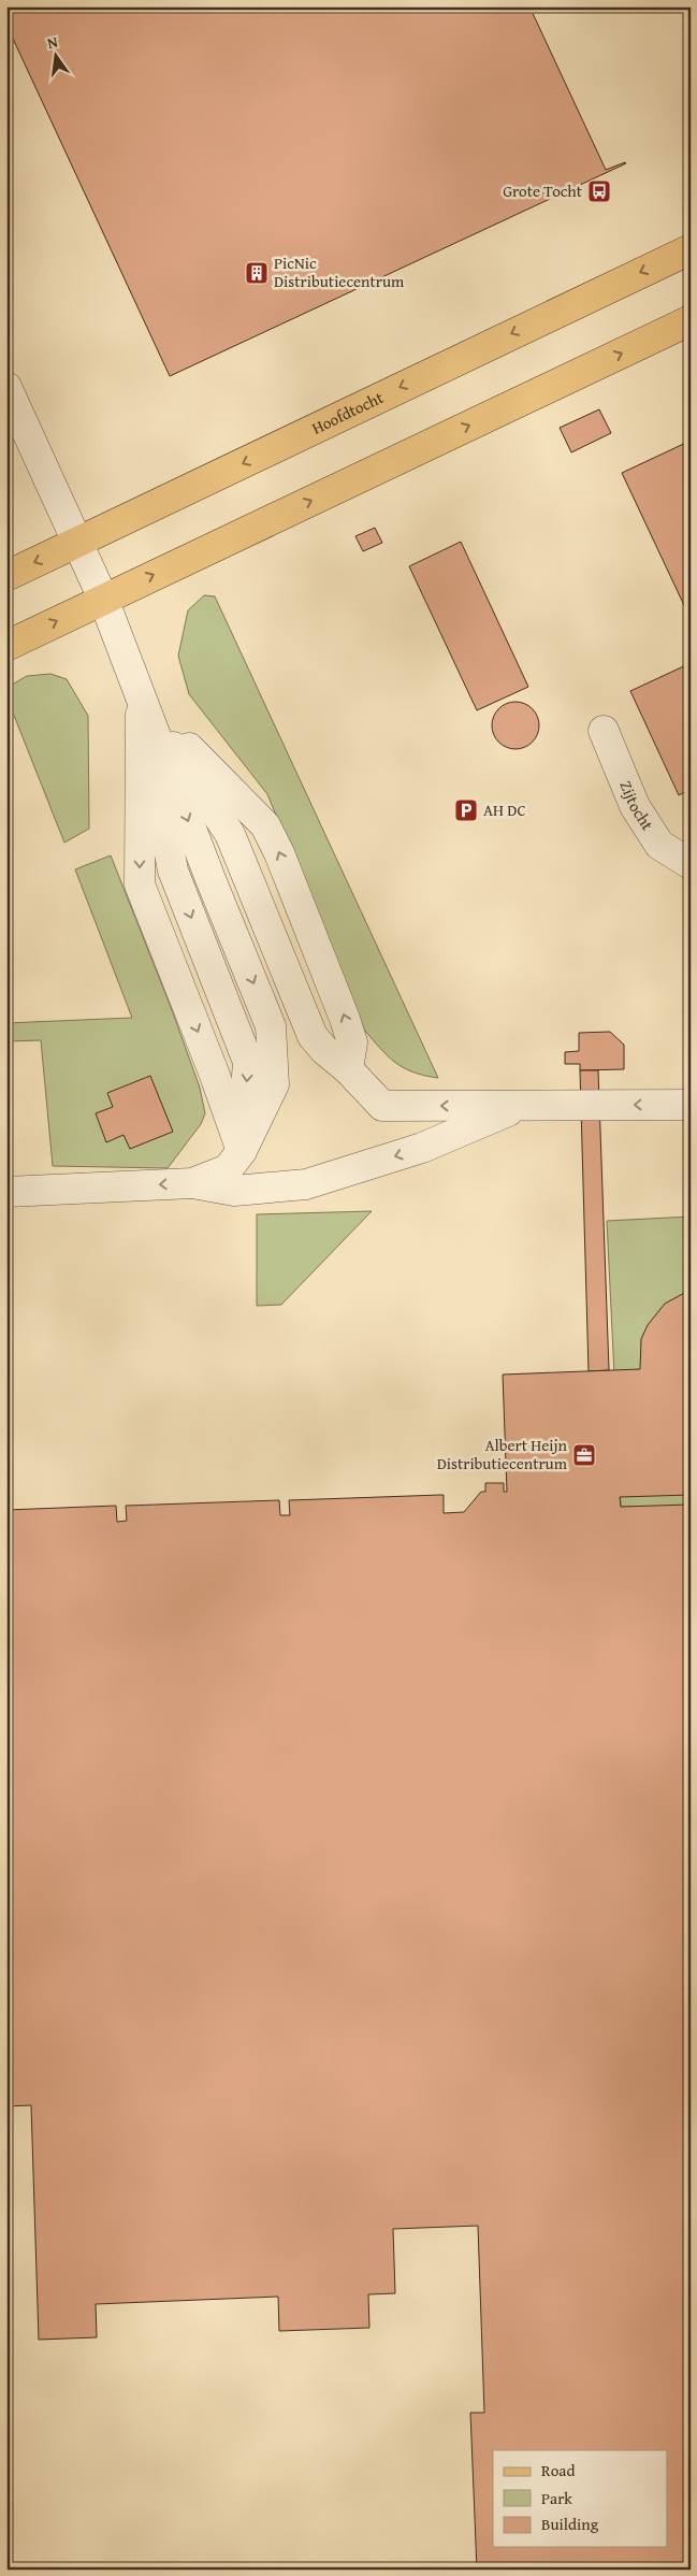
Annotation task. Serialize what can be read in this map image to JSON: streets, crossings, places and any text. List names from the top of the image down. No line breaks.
{"streets":{"main road":["Hoofdtocht"],"street":["Zijtocht"]},"places":{"bus stop":["Grote Tocht"],"building":["PicNic Distributiecentrum"],"parking":["AH DC"],"office":["Albert Heijn Distributiecentrum"]},"legend":["Road","Park","Building"],"north":"top"}
